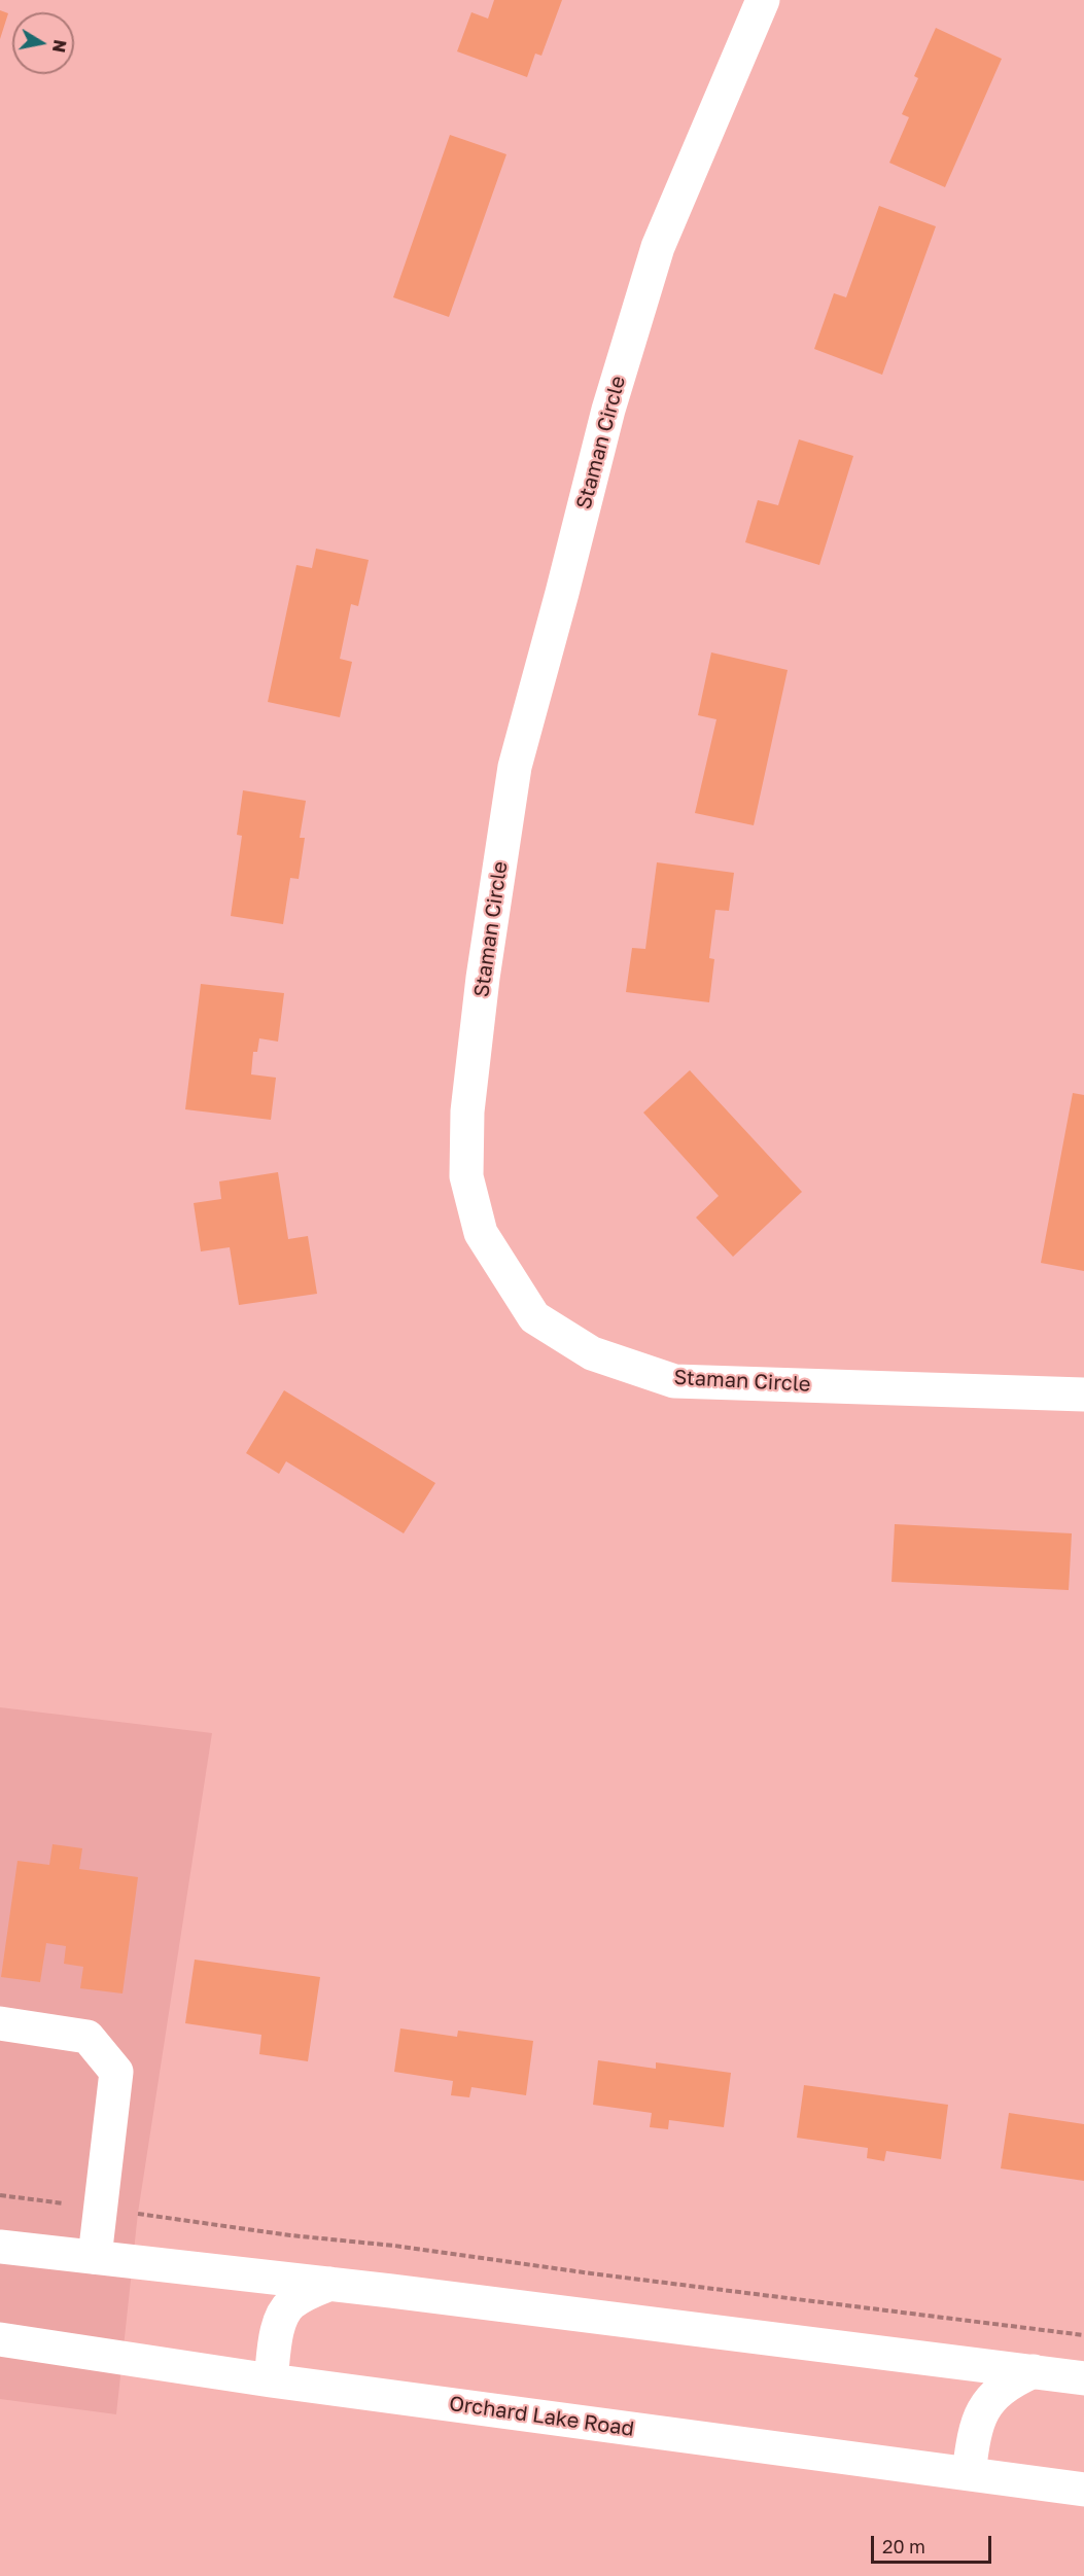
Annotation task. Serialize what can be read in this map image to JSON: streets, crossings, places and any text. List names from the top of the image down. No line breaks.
{"streets":{"main road":["Staman Circle","Orchard Lake Road"]},"scale_bar":"20 m","north":"right"}
